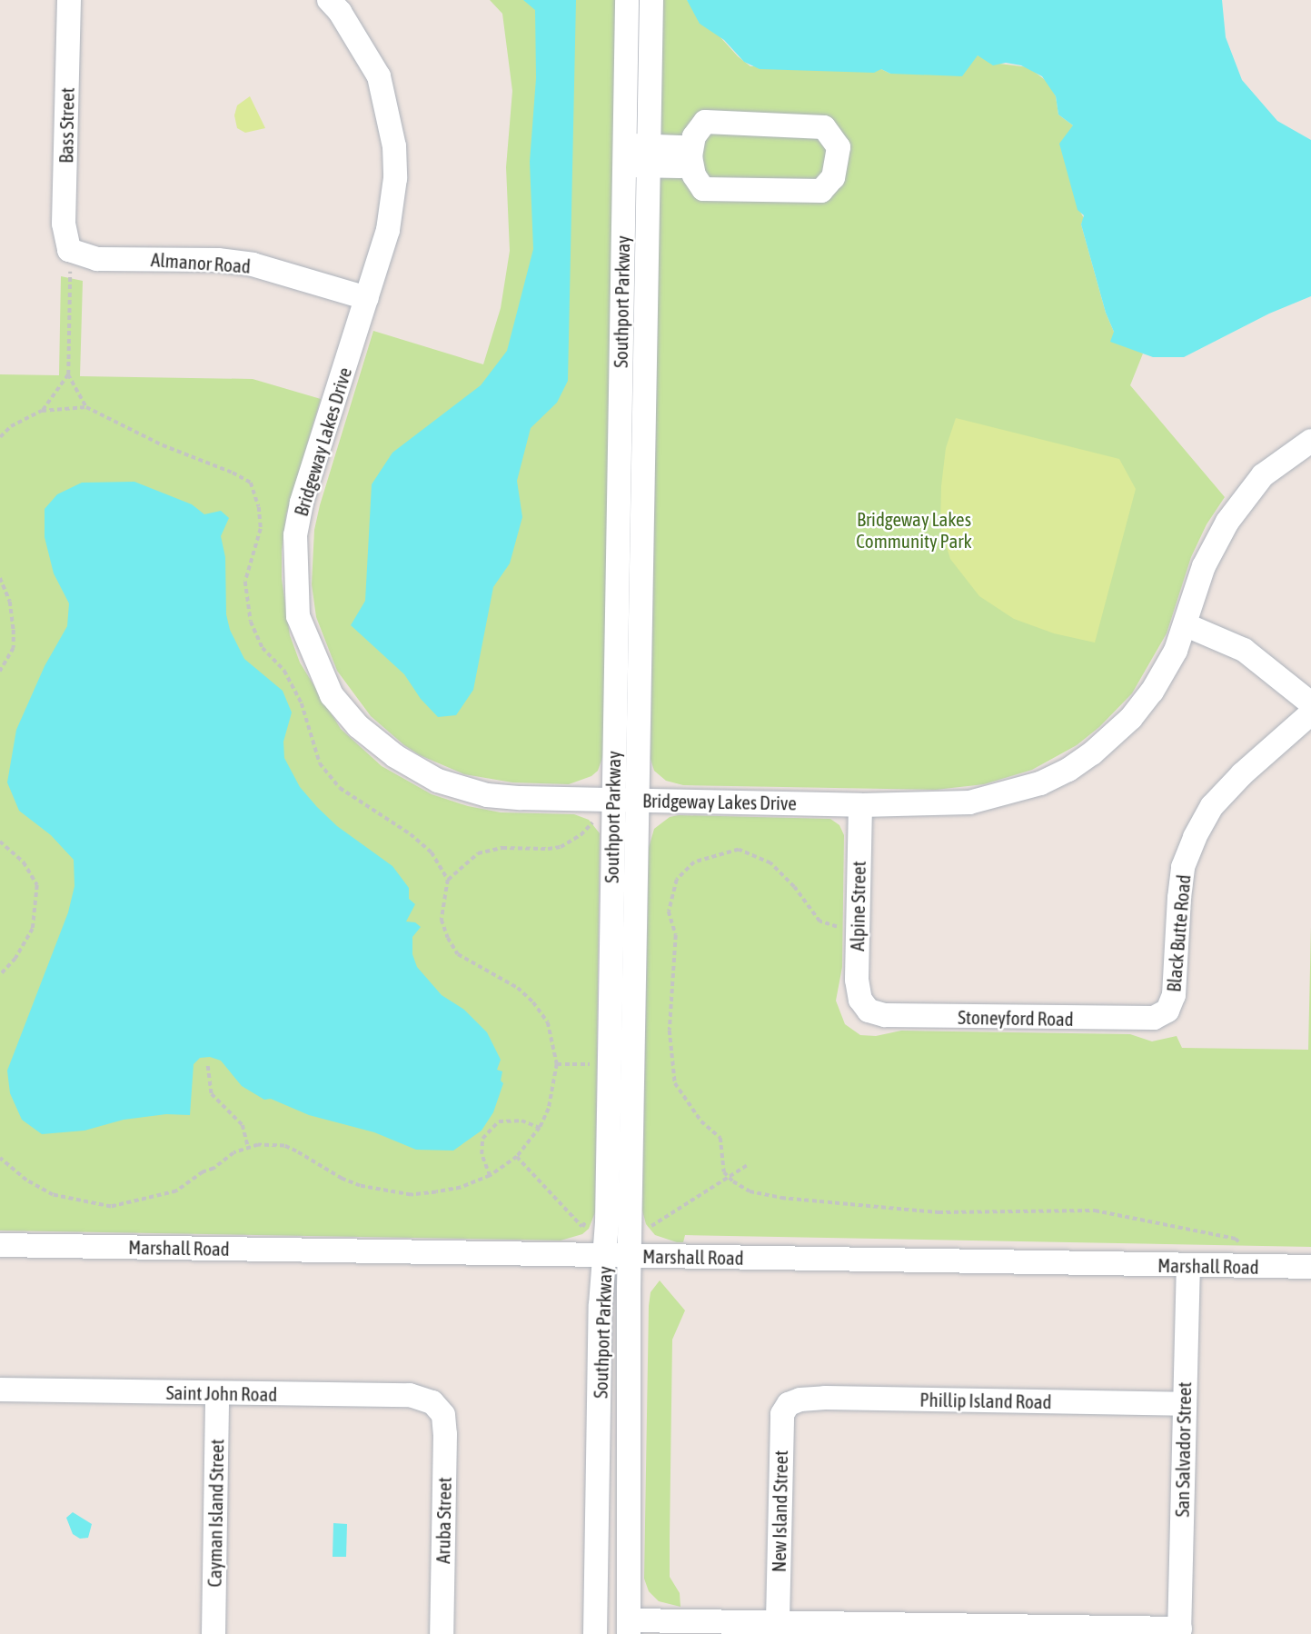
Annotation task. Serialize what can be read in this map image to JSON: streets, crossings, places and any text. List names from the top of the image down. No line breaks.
{"streets":{"street":["Bass Street","Almanor Road","Southport Parkway","Bridgeway Lakes Drive","Alpine Street","Black Butte Road","Stoneyford Road","Marshall Road","Saint John Road","Phillip Island Road","San Salvador Street","New Island Street","Cayman Island Street","Aruba Street"]},"crossings":[["Bass Street","Almanor Road"],["Almanor Road","Bridgeway Lakes Drive"],["Southport Parkway","Bridgeway Lakes Drive"],["Southport Parkway","Marshall Road"],["Bridgeway Lakes Drive","Alpine Street"],["Alpine Street","Stoneyford Road"],["Black Butte Road","Stoneyford Road"],["Marshall Road","San Salvador Street"],["Saint John Road","Cayman Island Street"],["Saint John Road","Aruba Street"],["Phillip Island Road","San Salvador Street"],["Phillip Island Road","New Island Street"]],"parks":["Bridgeway Lakes Community Park"]}
